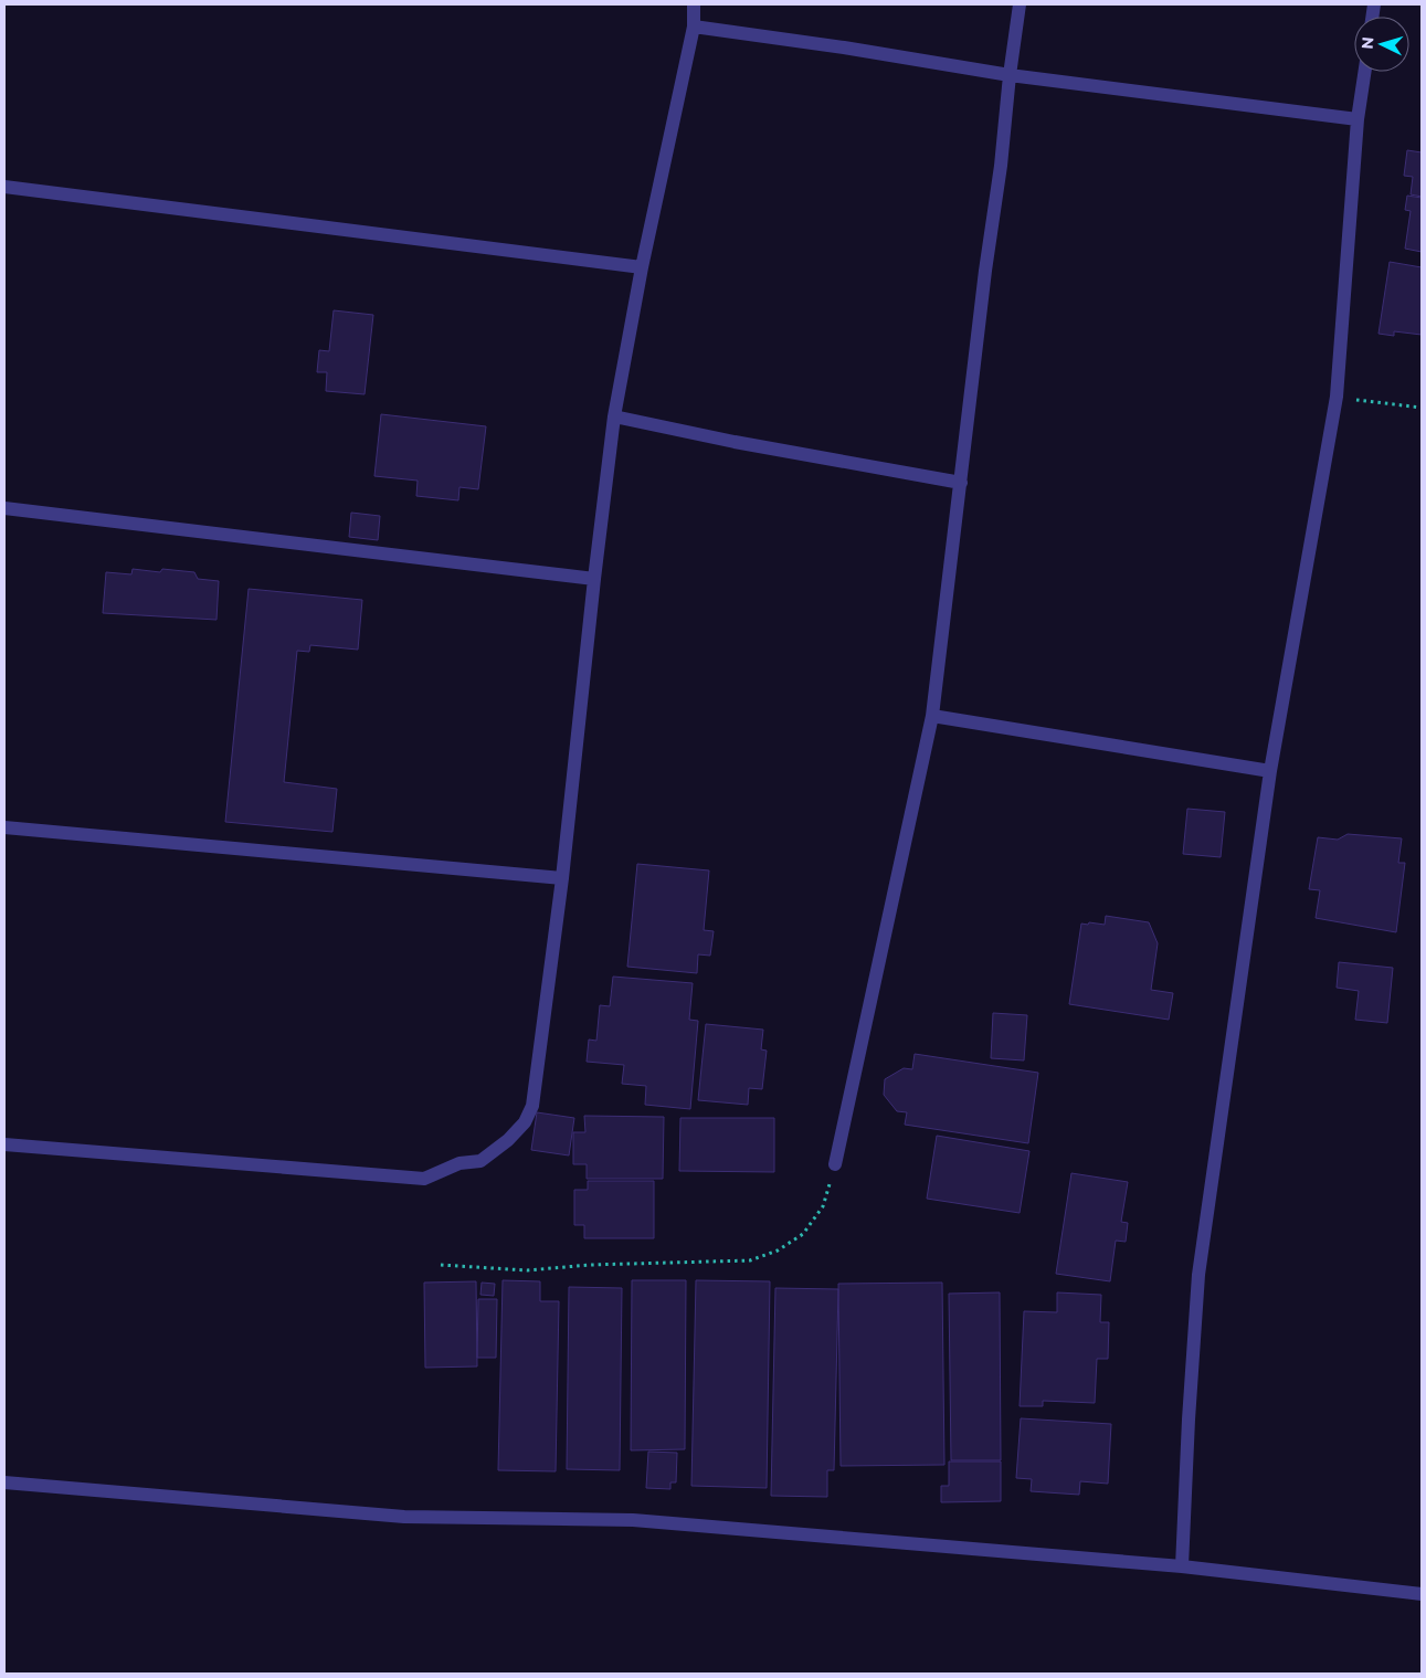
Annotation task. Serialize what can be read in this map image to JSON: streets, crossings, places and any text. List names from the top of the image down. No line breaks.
{"north":"left"}
